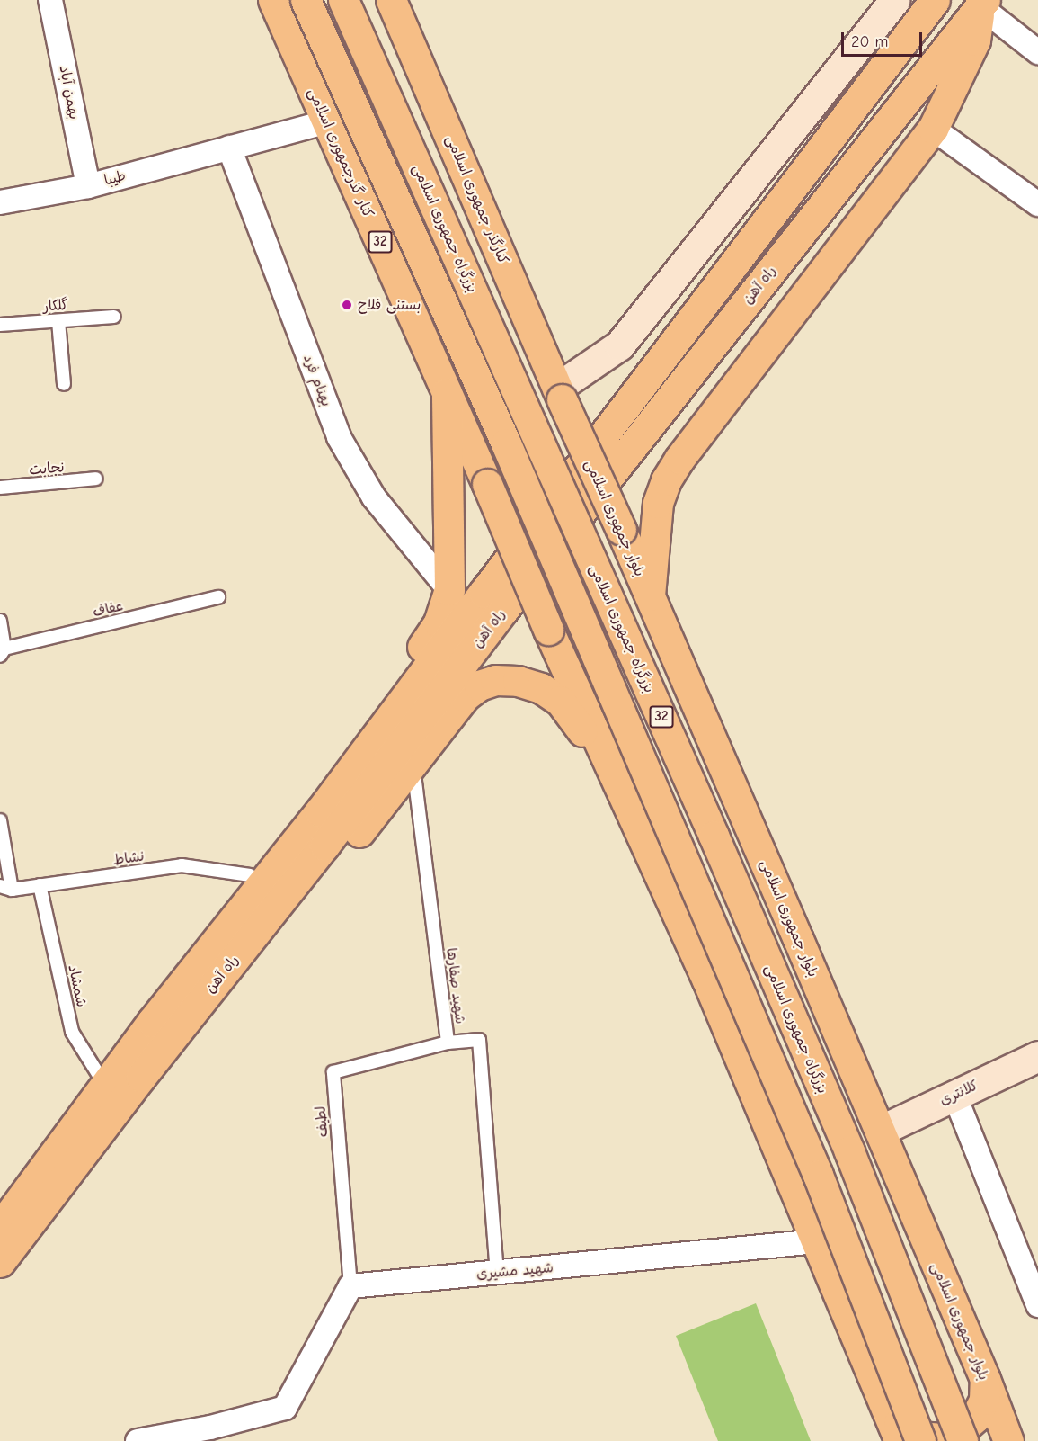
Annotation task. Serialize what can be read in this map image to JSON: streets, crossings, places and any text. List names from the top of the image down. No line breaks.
{"streets":{"main road":["کنار گذرجمهوری اسلامی","کنارگذر جمهوری اسلامی","بزرگراه جمهوری اسلامی","32","راه آهن","بلوار جمهوری اسلامی","کلانتری"],"street":["بهمن آباد","طیبا","بهنام فرد","شهید مشیری"],"lane":["گلکار","نجابت","عفاف","نشاط","شمشاد","شهید صفارها","لطیف"]},"crossings":[["بهمن آباد","طیبا"],["کنار گذرجمهوری اسلامی","طیبا"],["کنار گذرجمهوری اسلامی","32"],["طیبا","بهنام فرد"],["کنارگذر جمهوری اسلامی","بلوار جمهوری اسلامی"],["32","شهید مشیری"],["راه آهن","شمشاد"],["بلوار جمهوری اسلامی","کلانتری"],["نشاط","شمشاد"],["شهید صفارها","لطیف"],["شهید صفارها","شهید مشیری"],["لطیف","شهید مشیری"]],"places":["بستنی فلاح"],"scale_bar":"20 m"}
